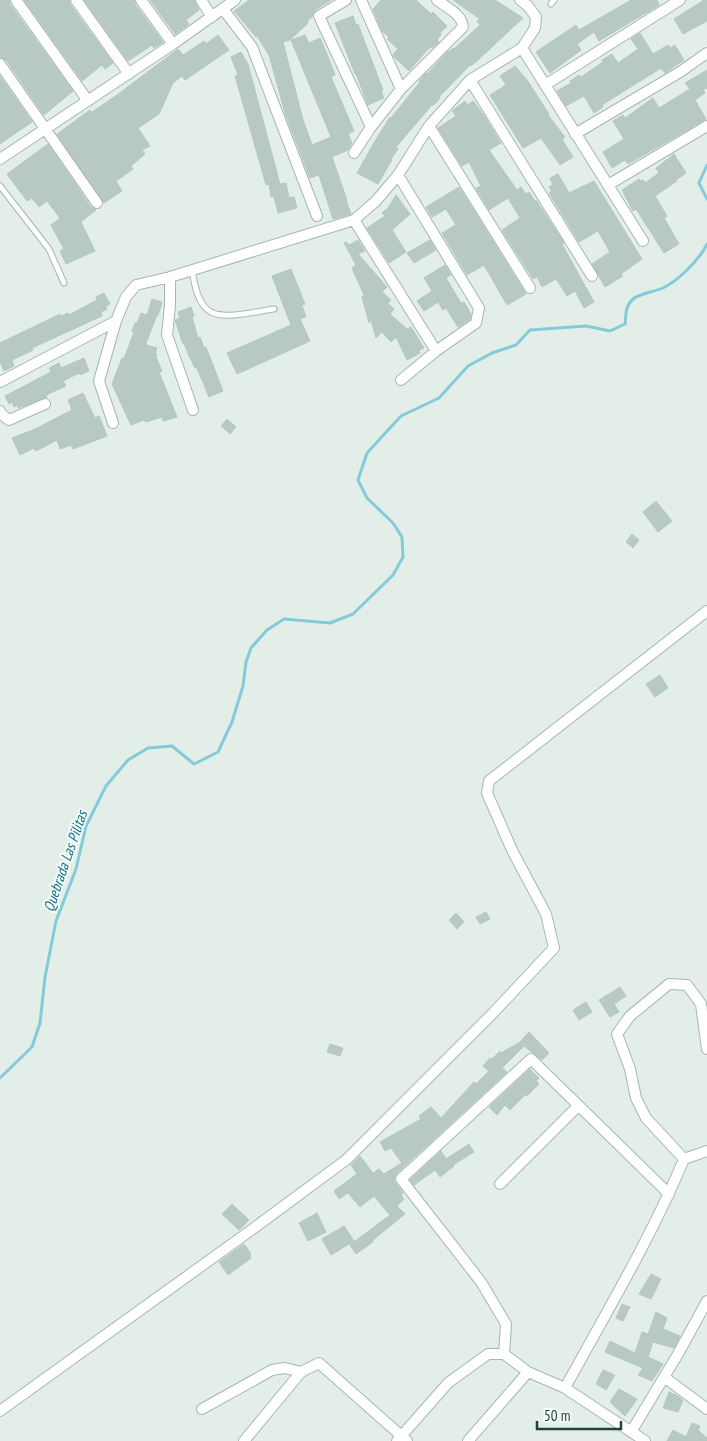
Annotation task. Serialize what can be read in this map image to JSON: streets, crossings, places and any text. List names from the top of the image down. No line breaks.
{"water":["Quebrada Las Pilitas"],"scale_bar":"50 m"}
